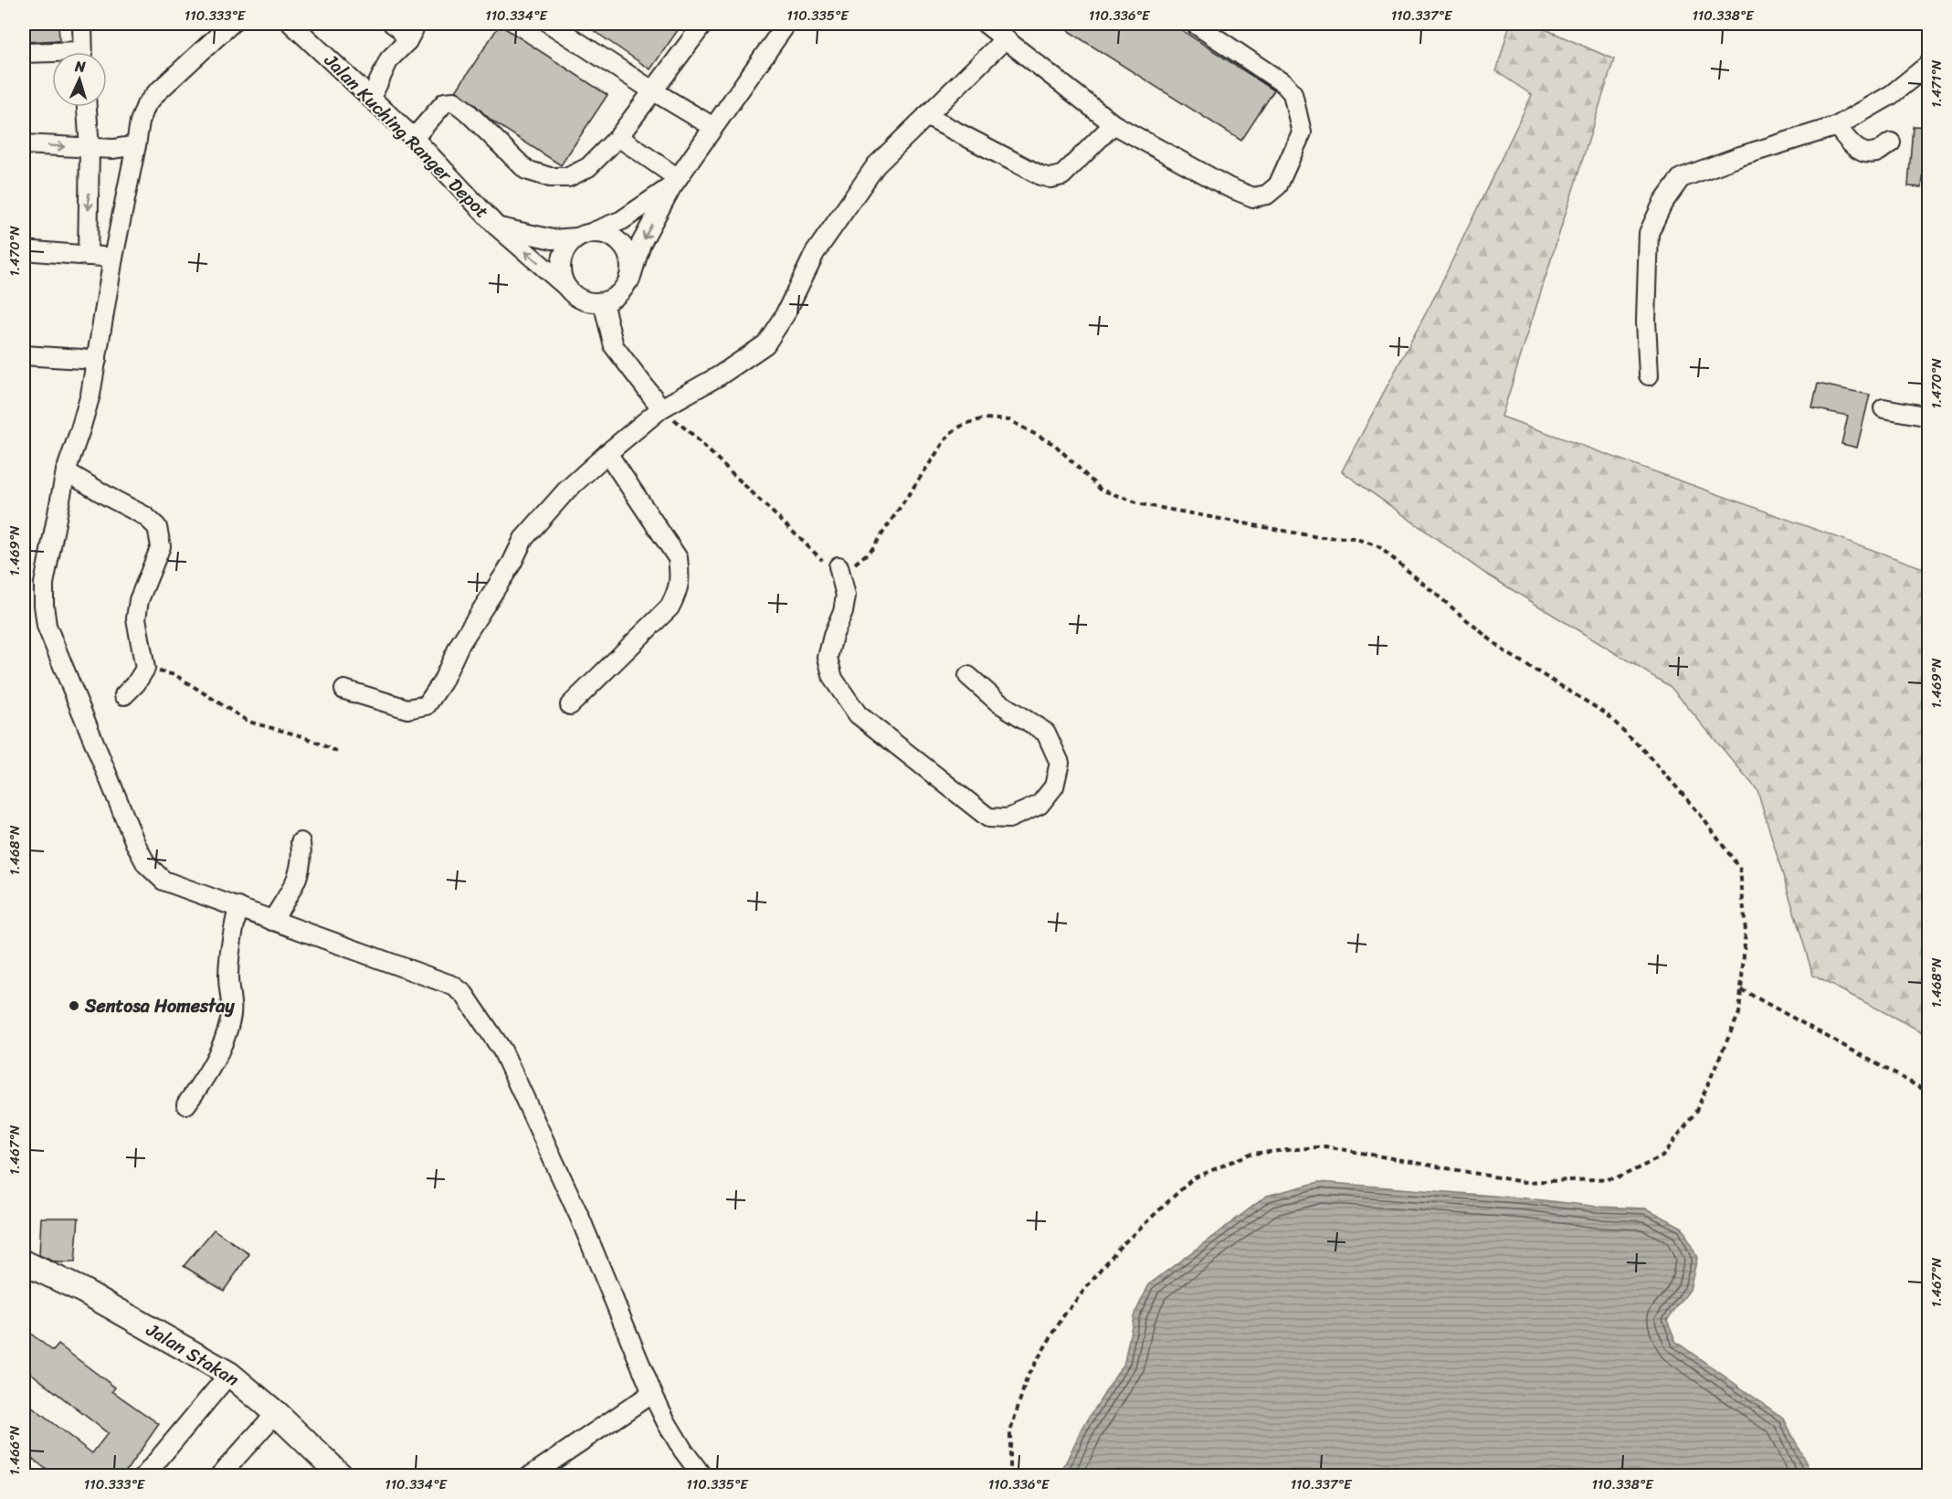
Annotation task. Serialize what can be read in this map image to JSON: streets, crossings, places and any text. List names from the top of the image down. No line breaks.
{"streets":{"main road":["Jalan Stakan"],"street":["Jalan Kuching Ranger Depot"]},"places":["Sentosa Homestay"],"north":"top","coordinates":["110.333°E","110.334°E","110.335°E","110.336°E","110.337°E","110.338°E","1.471°N","1.470°N","1.469°N","1.468°N","1.467°N","1.466°N"]}
